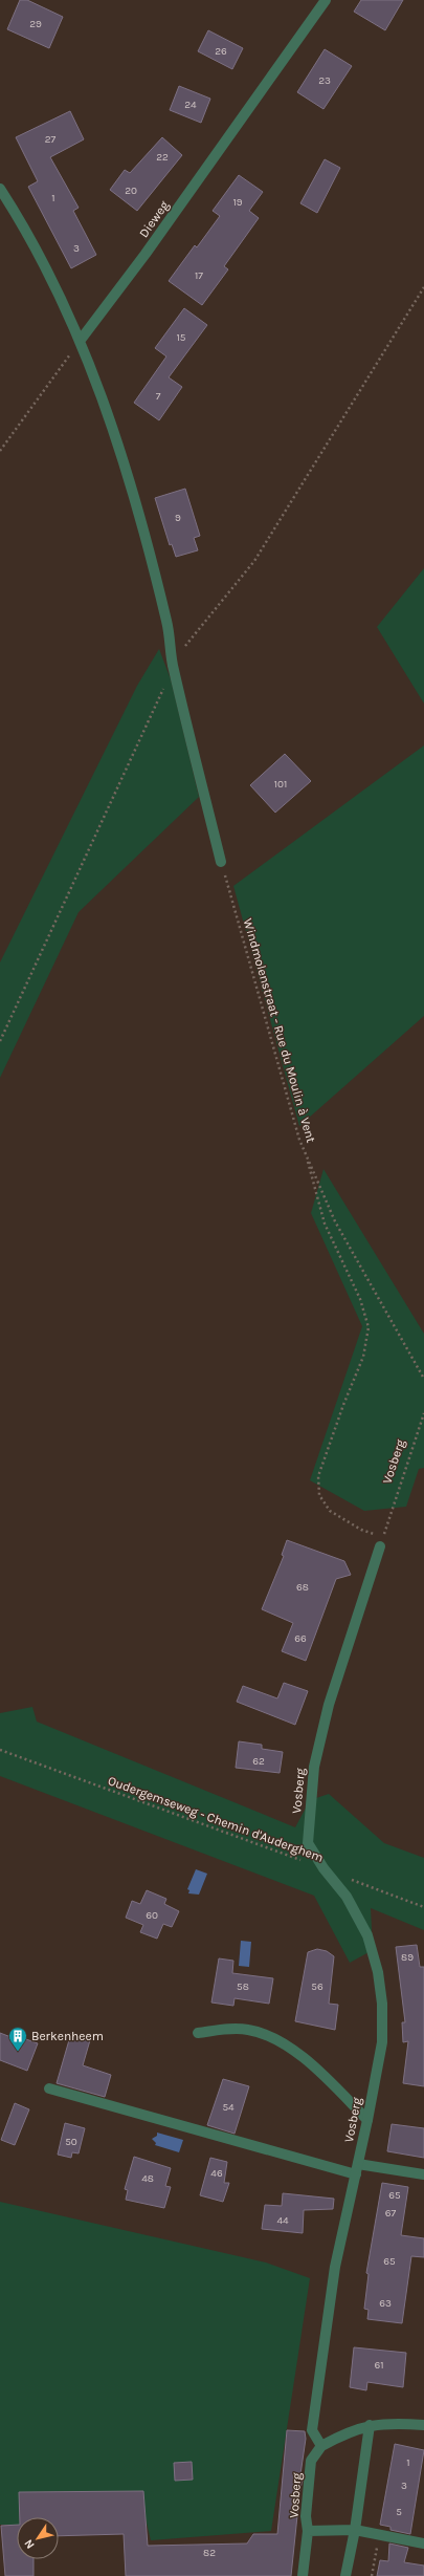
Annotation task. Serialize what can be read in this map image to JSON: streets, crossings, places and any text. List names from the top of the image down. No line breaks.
{"streets":{"street":["Dieweg","Vosberg"],"path":["Windmolenstraat - Rue du Moulin à Vent","Oudergemseweg - Chemin d'Auderghem"]},"crossings":[["Vosberg","Oudergemseweg - Chemin d'Auderghem"]],"places":{"building":["Berkenheem"]},"house_numbers":["29","26","23","24","27","22","20","1","19","3","17","15","7","9","101","68","66","62","60","89","58","56","54","50","46","48","65","67","44","65","63","61","1","3","5","82"],"north":"bottom left"}
